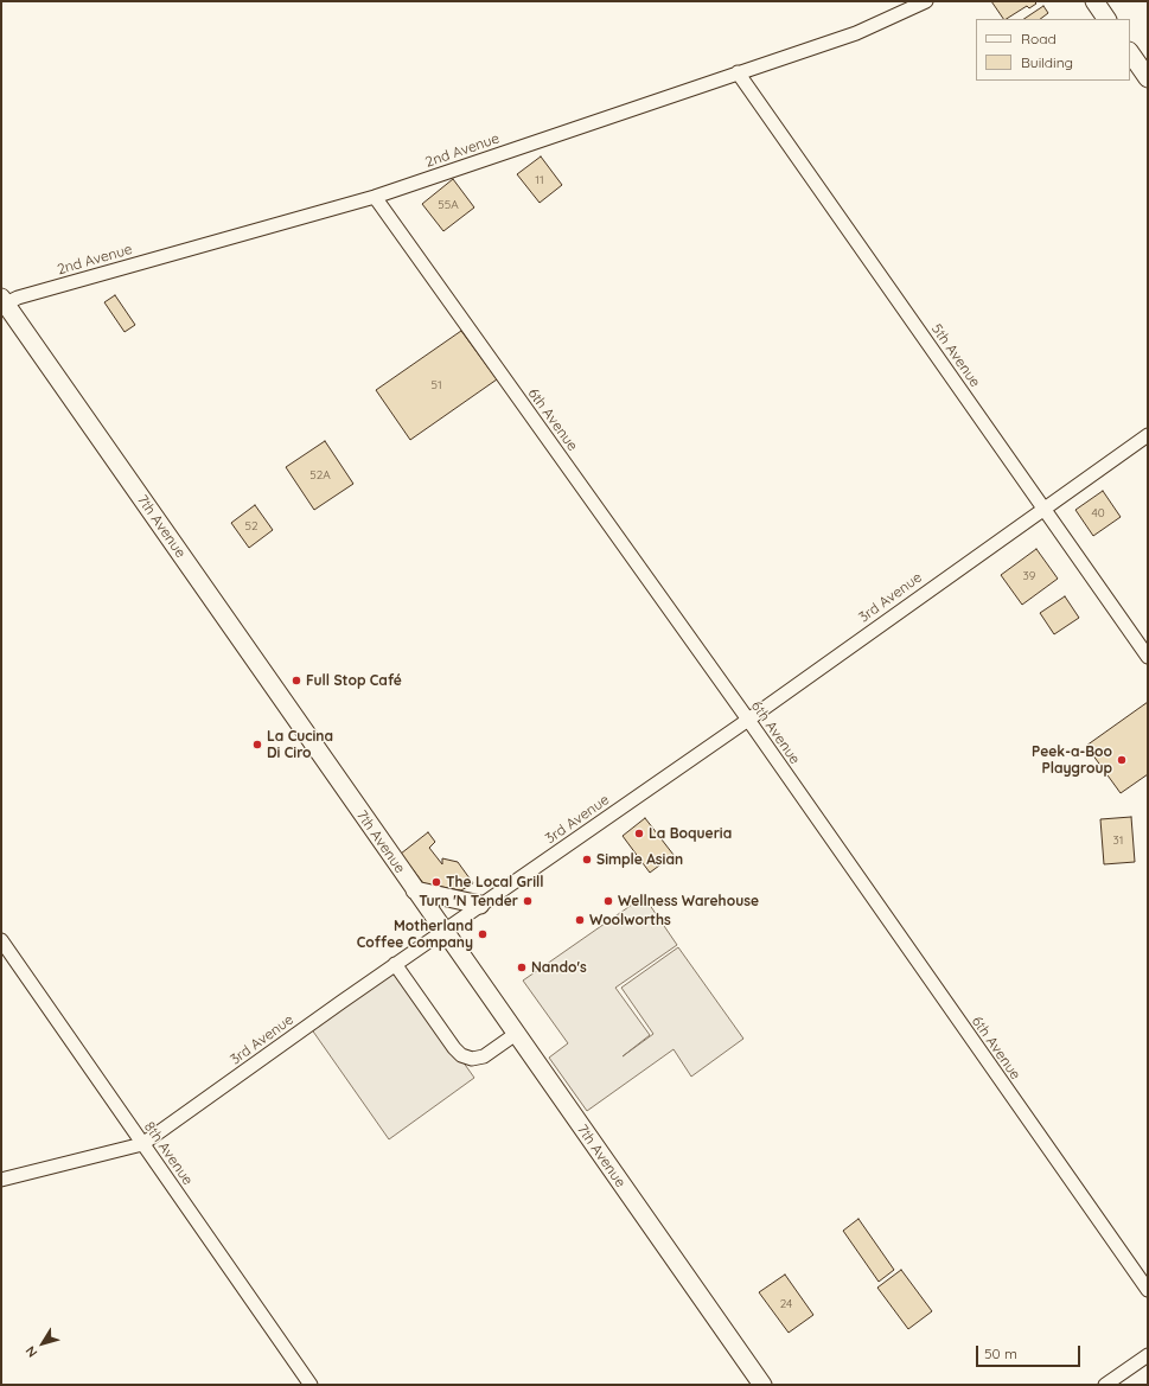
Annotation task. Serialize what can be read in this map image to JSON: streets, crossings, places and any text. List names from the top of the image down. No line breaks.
{"streets":{"main road":["7th Avenue"],"street":["2nd Avenue","5th Avenue","6th Avenue","3rd Avenue","8th Avenue"]},"crossings":[["2nd Avenue","5th Avenue"],["2nd Avenue","6th Avenue"],["2nd Avenue","7th Avenue"],["5th Avenue","3rd Avenue"],["6th Avenue","3rd Avenue"],["7th Avenue","3rd Avenue"],["3rd Avenue","8th Avenue"]],"places":["Full Stop Café","La Cucina Di Ciro","Peek-a-Boo Playgroup","La Boqueria","Simple Asian","The Local Grill","Turn 'N Tender","Wellness Warehouse","Woolworths","Motherland Coffee Company","Nando's"],"house_numbers":["11","55A","51","52A","40","52","39","31","24"],"legend":["Road","Building"],"scale_bar":"50 m","north":"bottom left"}
